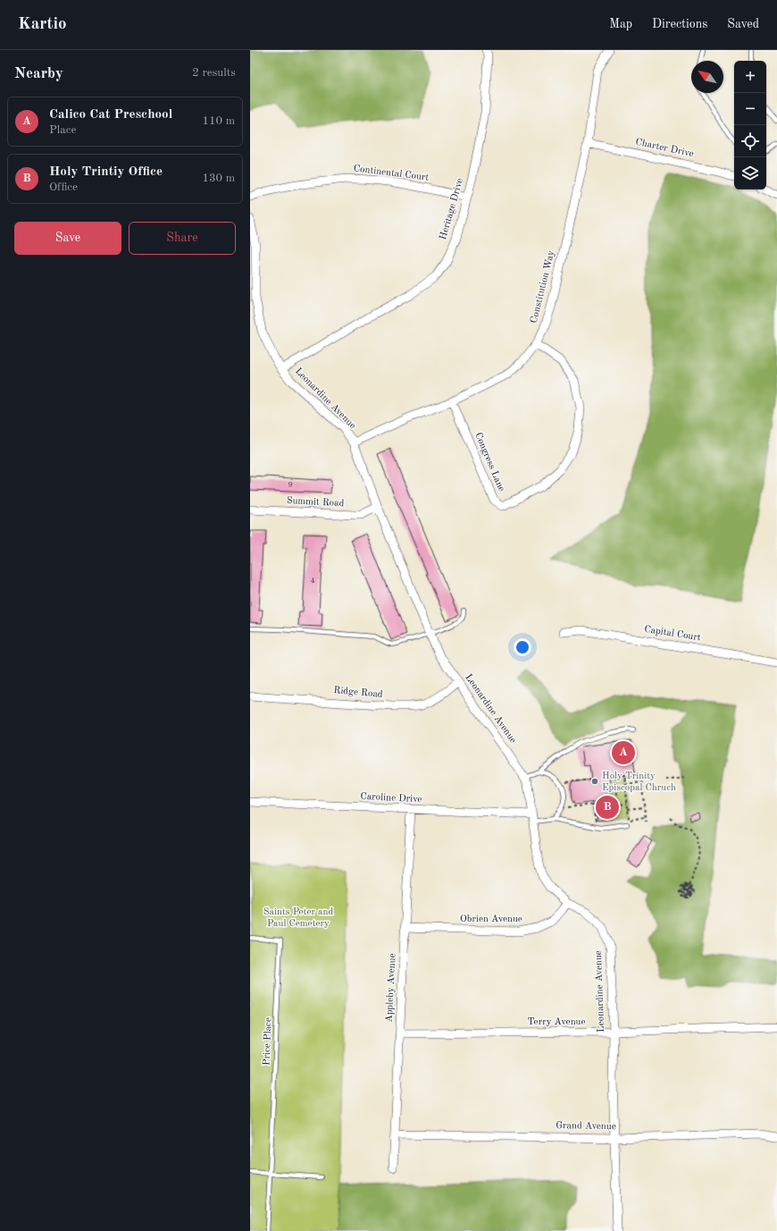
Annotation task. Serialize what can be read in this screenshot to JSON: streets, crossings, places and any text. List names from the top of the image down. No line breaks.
{"streets":{"street":["Charter Drive","Continental Court","Heritage Drive","Constitution Way","Leonardine Avenue","Congress Lane","Summit Road","Capital Court","Ridge Road","Caroline Drive","Obrien Avenue","Appleby Avenue","Terry Avenue","Grand Avenue"],"lane":["Price Place"]},"crossings":[["Charter Drive","Constitution Way"],["Continental Court","Heritage Drive"],["Heritage Drive","Leonardine Avenue"],["Constitution Way","Leonardine Avenue"],["Constitution Way","Congress Lane"],["Leonardine Avenue","Summit Road"],["Leonardine Avenue","Ridge Road"],["Leonardine Avenue","Caroline Drive"],["Leonardine Avenue","Obrien Avenue"],["Leonardine Avenue","Terry Avenue"],["Leonardine Avenue","Grand Avenue"],["Caroline Drive","Appleby Avenue"],["Obrien Avenue","Appleby Avenue"],["Appleby Avenue","Terry Avenue"],["Appleby Avenue","Grand Avenue"]],"parks":["Saints Peter and Paul Cemetery"],"places":["Holy Trinity Episcopal Chruch"],"house_numbers":["9","4"],"north":"top left","page":{"header":"Kartio","nav":["Map","Directions","Saved"],"heading":["Nearby","2 results"],"map_buttons":["+","−"],"list":[{"mark":"A","name":"Calico Cat Preschool","note":"Place","value":"110 m"},{"mark":"B","name":"Holy Trintiy Office","note":"Office","value":"130 m"}],"buttons":["Save","Share"],"pins":["A","B"]}}
